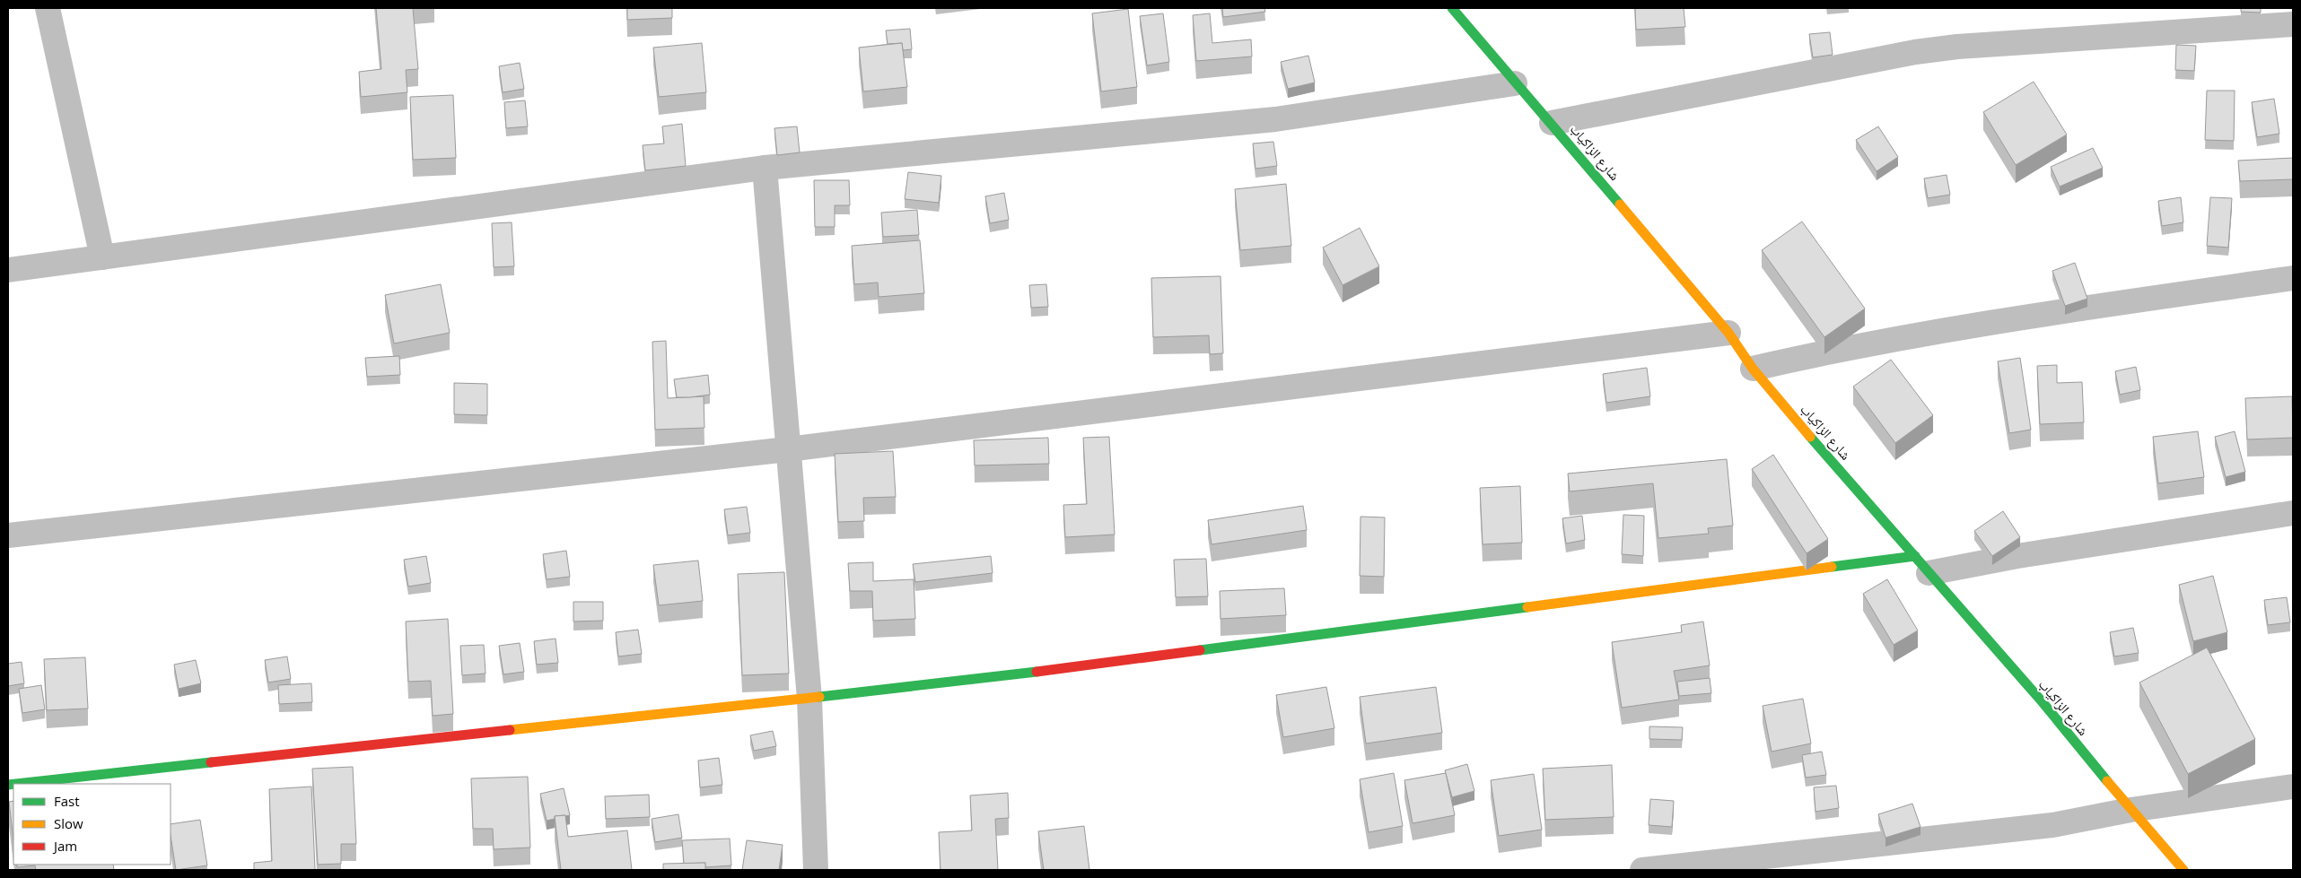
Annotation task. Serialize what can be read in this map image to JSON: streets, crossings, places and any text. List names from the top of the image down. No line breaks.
{"streets":{"street":["شارع الزاكياب"]},"legend":["Fast","Slow","Jam"]}
